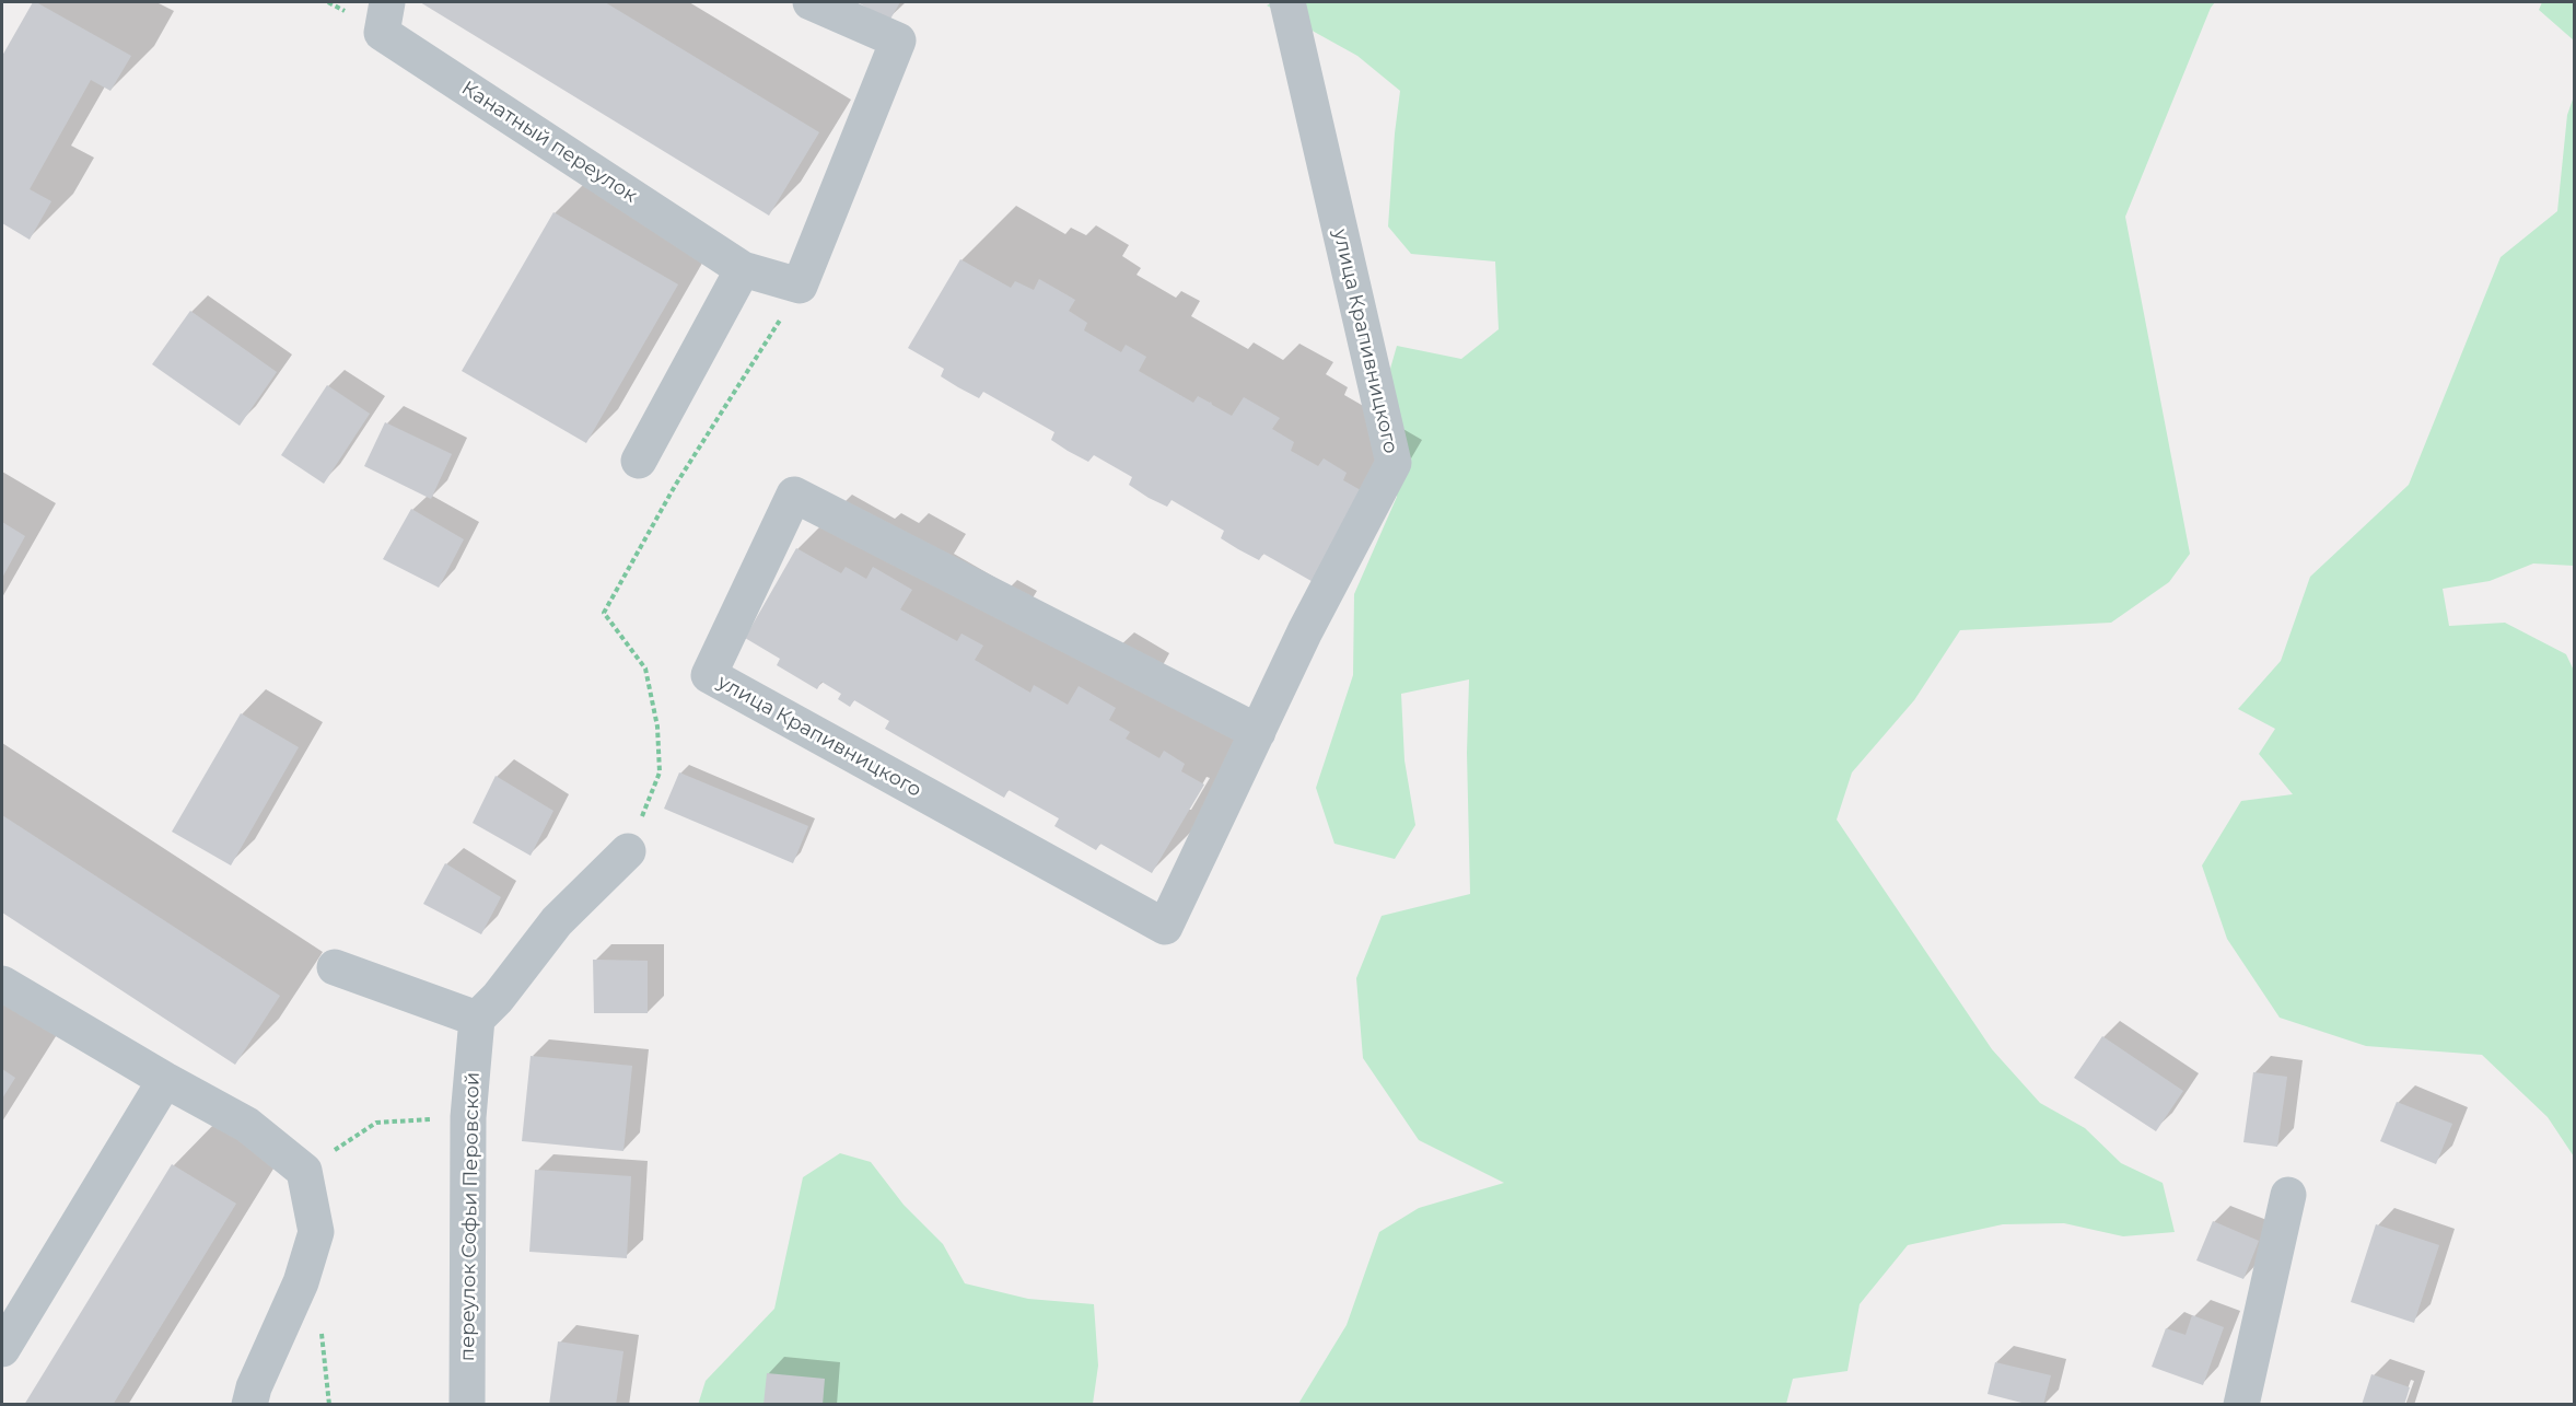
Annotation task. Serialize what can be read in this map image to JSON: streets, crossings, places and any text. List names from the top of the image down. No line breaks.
{"streets":{"street":["Канатный переулок","улица Крапивницкого","переулок Софьи Перовской"]}}
